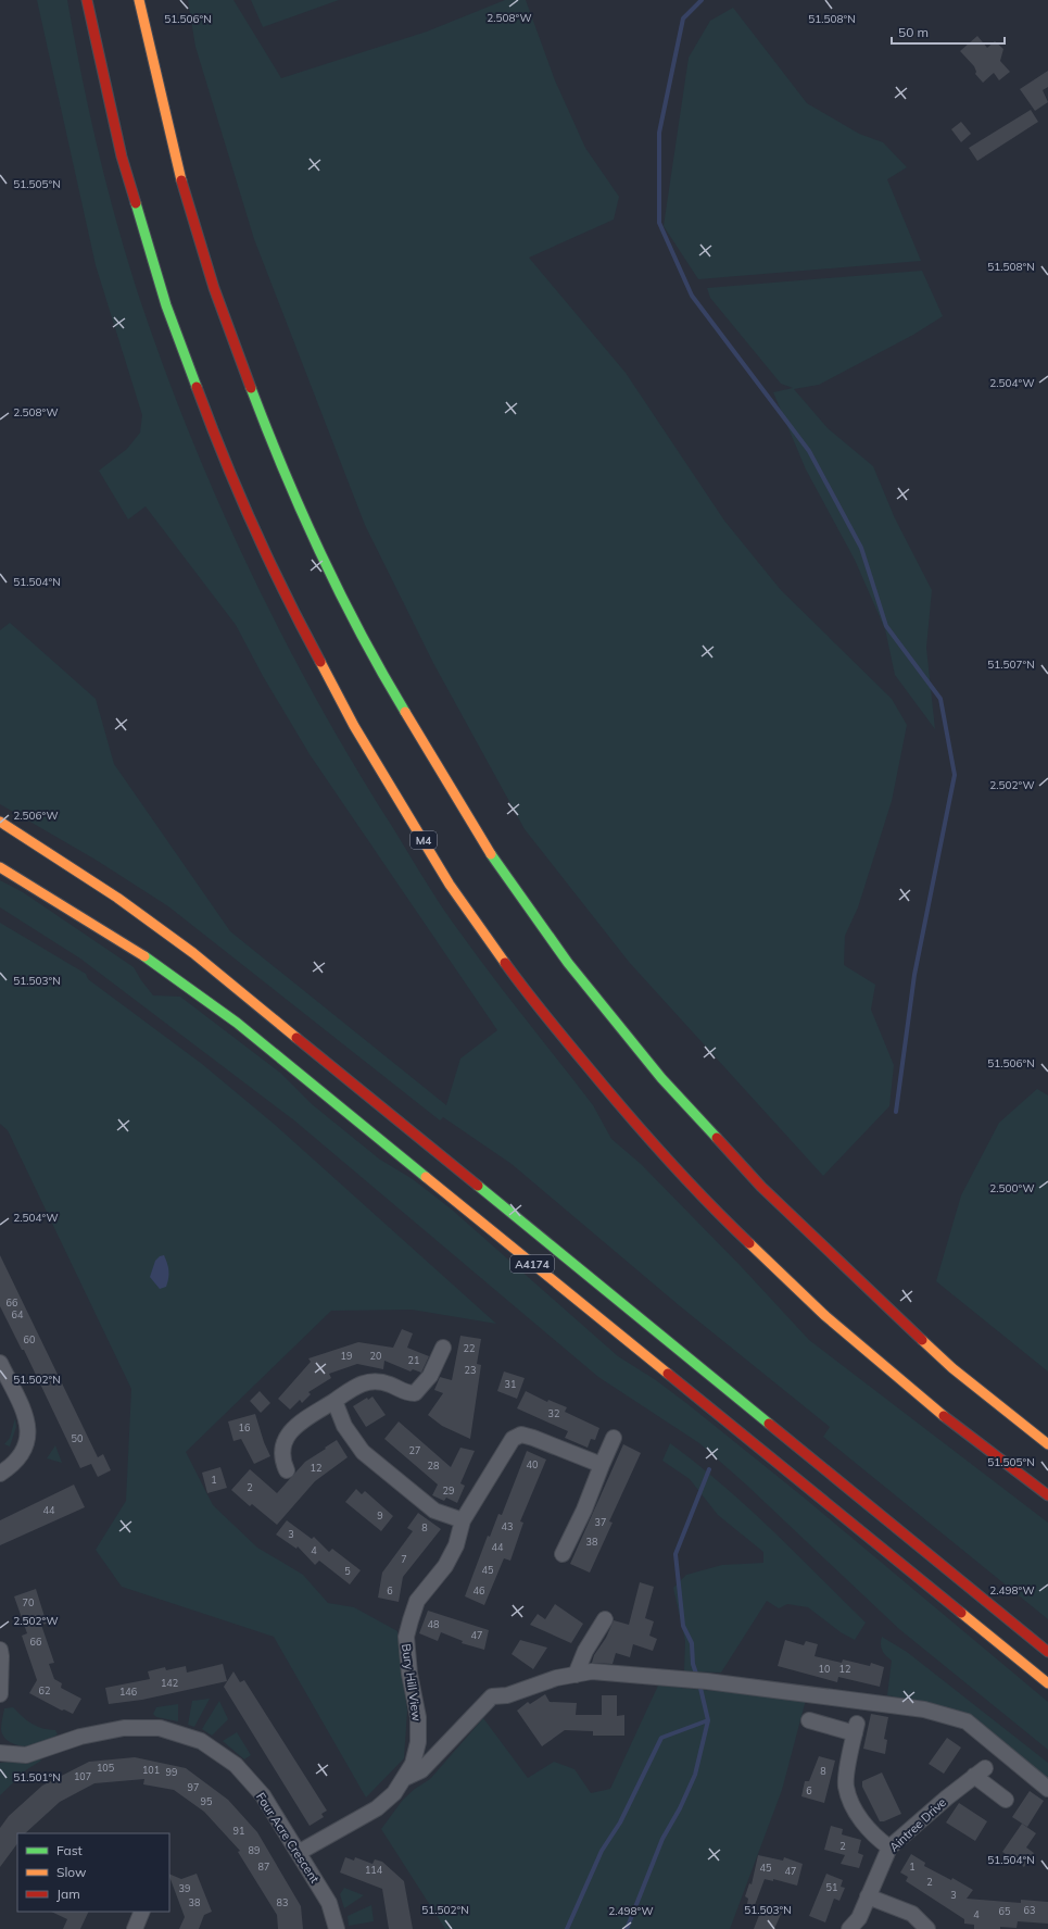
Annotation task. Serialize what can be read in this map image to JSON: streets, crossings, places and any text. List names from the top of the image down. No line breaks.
{"streets":{"highway":["M4","A4174"],"street":["Bury Hill View","Aintree Drive","Four Acre Crescent"]},"crossings":[["Bury Hill View","Four Acre Crescent"]],"house_numbers":["66","64","60","22","19","20","21","23","31","32","16","50","27","40","28","12","1","2","29","44","9","37","43","8","3","38","44","4","7","45","5","6","46","70","48","47","66","10","12","142","62","146","105","101","8","99","107","97","6","95","91","2","89","87","1","45","114","47","2","51","39","3","38","83","63","65","4"],"legend":["Fast","Slow","Jam"],"scale_bar":"50 m","coordinates":["2.508°W","51.506°N","51.508°N","51.505°N","2.504°W","51.504°N","51.507°N","2.502°W","2.506°W","51.503°N","2.500°W","51.502°N","2.498°W","51.501°N"]}
